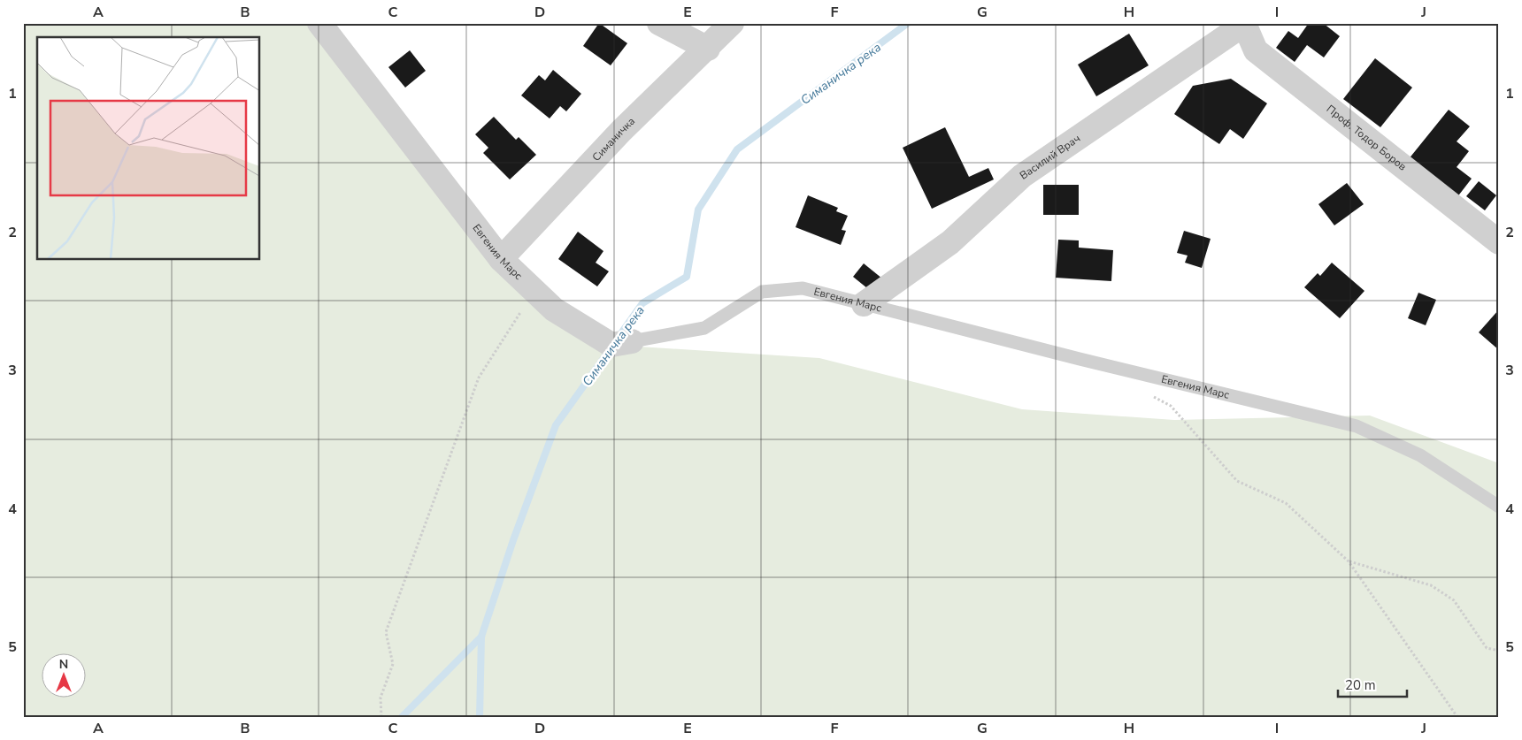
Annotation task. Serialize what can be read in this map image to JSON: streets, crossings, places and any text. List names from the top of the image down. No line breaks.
{"streets":{"street":["Проф. Тодор Боров","Симаничка","Василий Врач","Евгения Марс"]},"crossings":[["Проф. Тодор Боров","Василий Врач"],["Симаничка","Евгения Марс"],["Василий Врач","Евгения Марс"]],"water":["Симаничка река"],"scale_bar":"20 m","north":"top","grid":{"columns":["A","B","C","D","E","F","G","H","I","J"],"rows":["1","2","3","4","5"]}}
